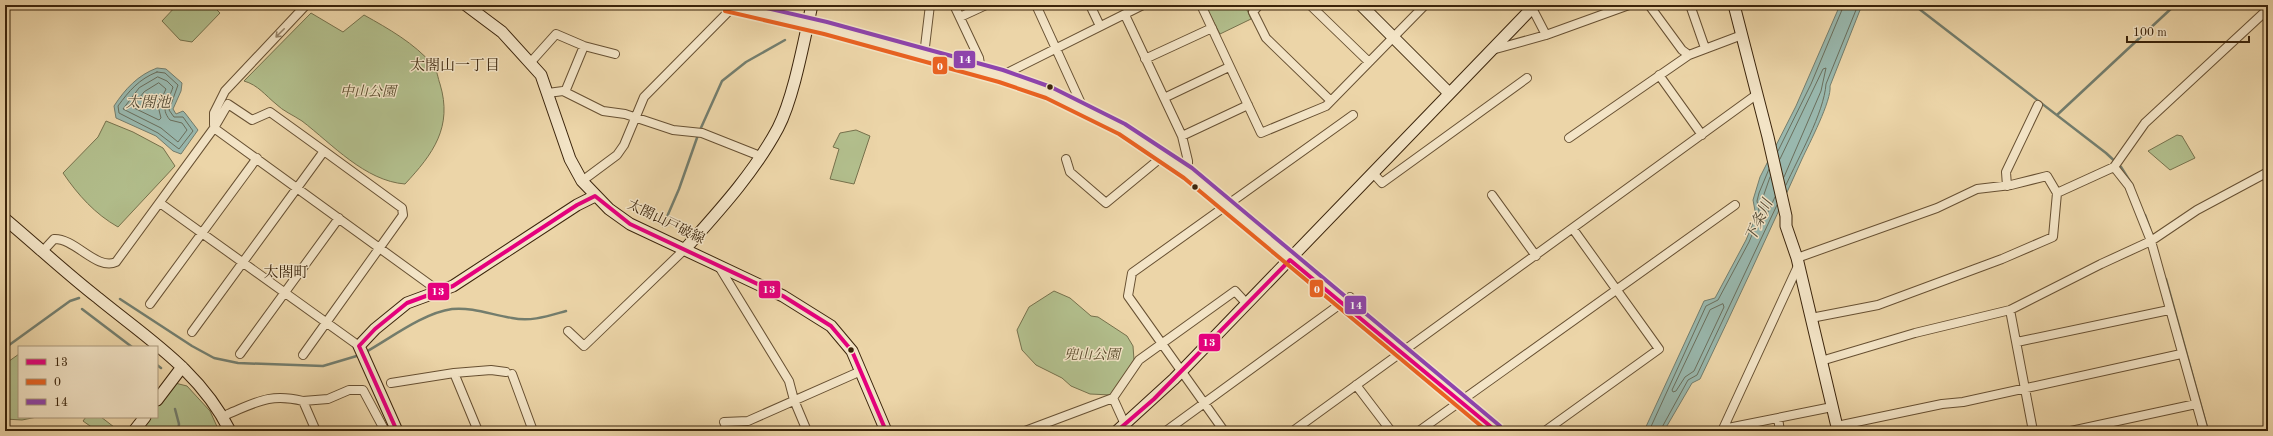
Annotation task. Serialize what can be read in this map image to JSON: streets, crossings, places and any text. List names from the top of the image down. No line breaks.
{"streets":{"street":["太閤山戸破線"]},"districts":["太閤山一丁目","太閤町"],"water":["太閤池","下条川"],"parks":["中山公園","兜山公園"],"lines":["transit line 14","transit line 0","transit line 13"],"legend":["13","0","14"],"scale_bar":"100 m"}
